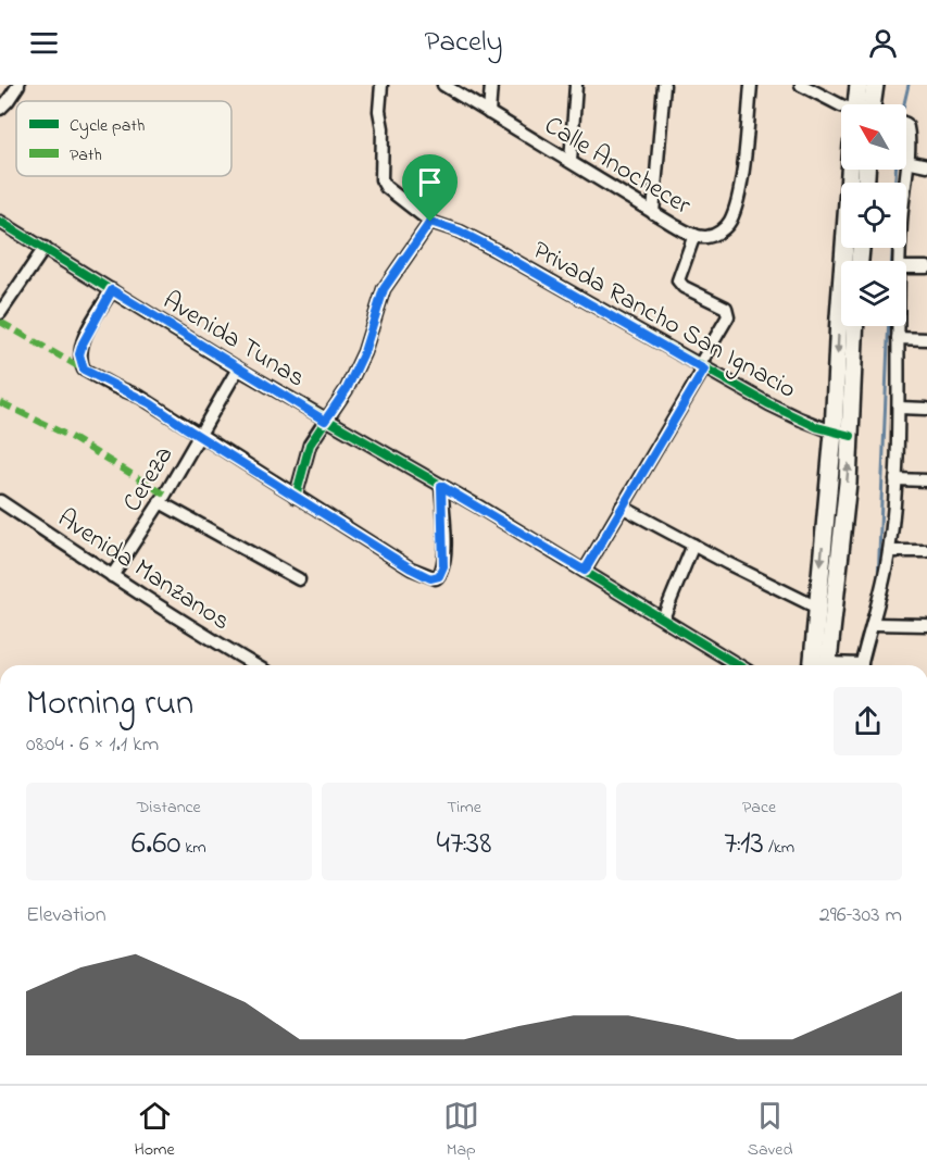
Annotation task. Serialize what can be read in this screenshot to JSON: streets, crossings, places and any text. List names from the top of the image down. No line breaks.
{"streets":{"street":["Calle Anochecer","Privada Rancho San Ignacio","Avenida Tunas","Cereza","Avenida Manzanos"]},"crossings":[["Avenida Tunas","Cereza"],["Cereza","Avenida Manzanos"]],"legend":["Cycle path","Path"],"north":"top left","page":{"header":"Pacely","heading":["Morning run","08:04 · 6 × 1.1 km"],"stats":[["Distance","6.60 km"],["Time","47:38"],["Pace","7:13 /km"]],"chart":["Elevation","296–303 m"],"tabs":["Home","Map","Saved"]}}
